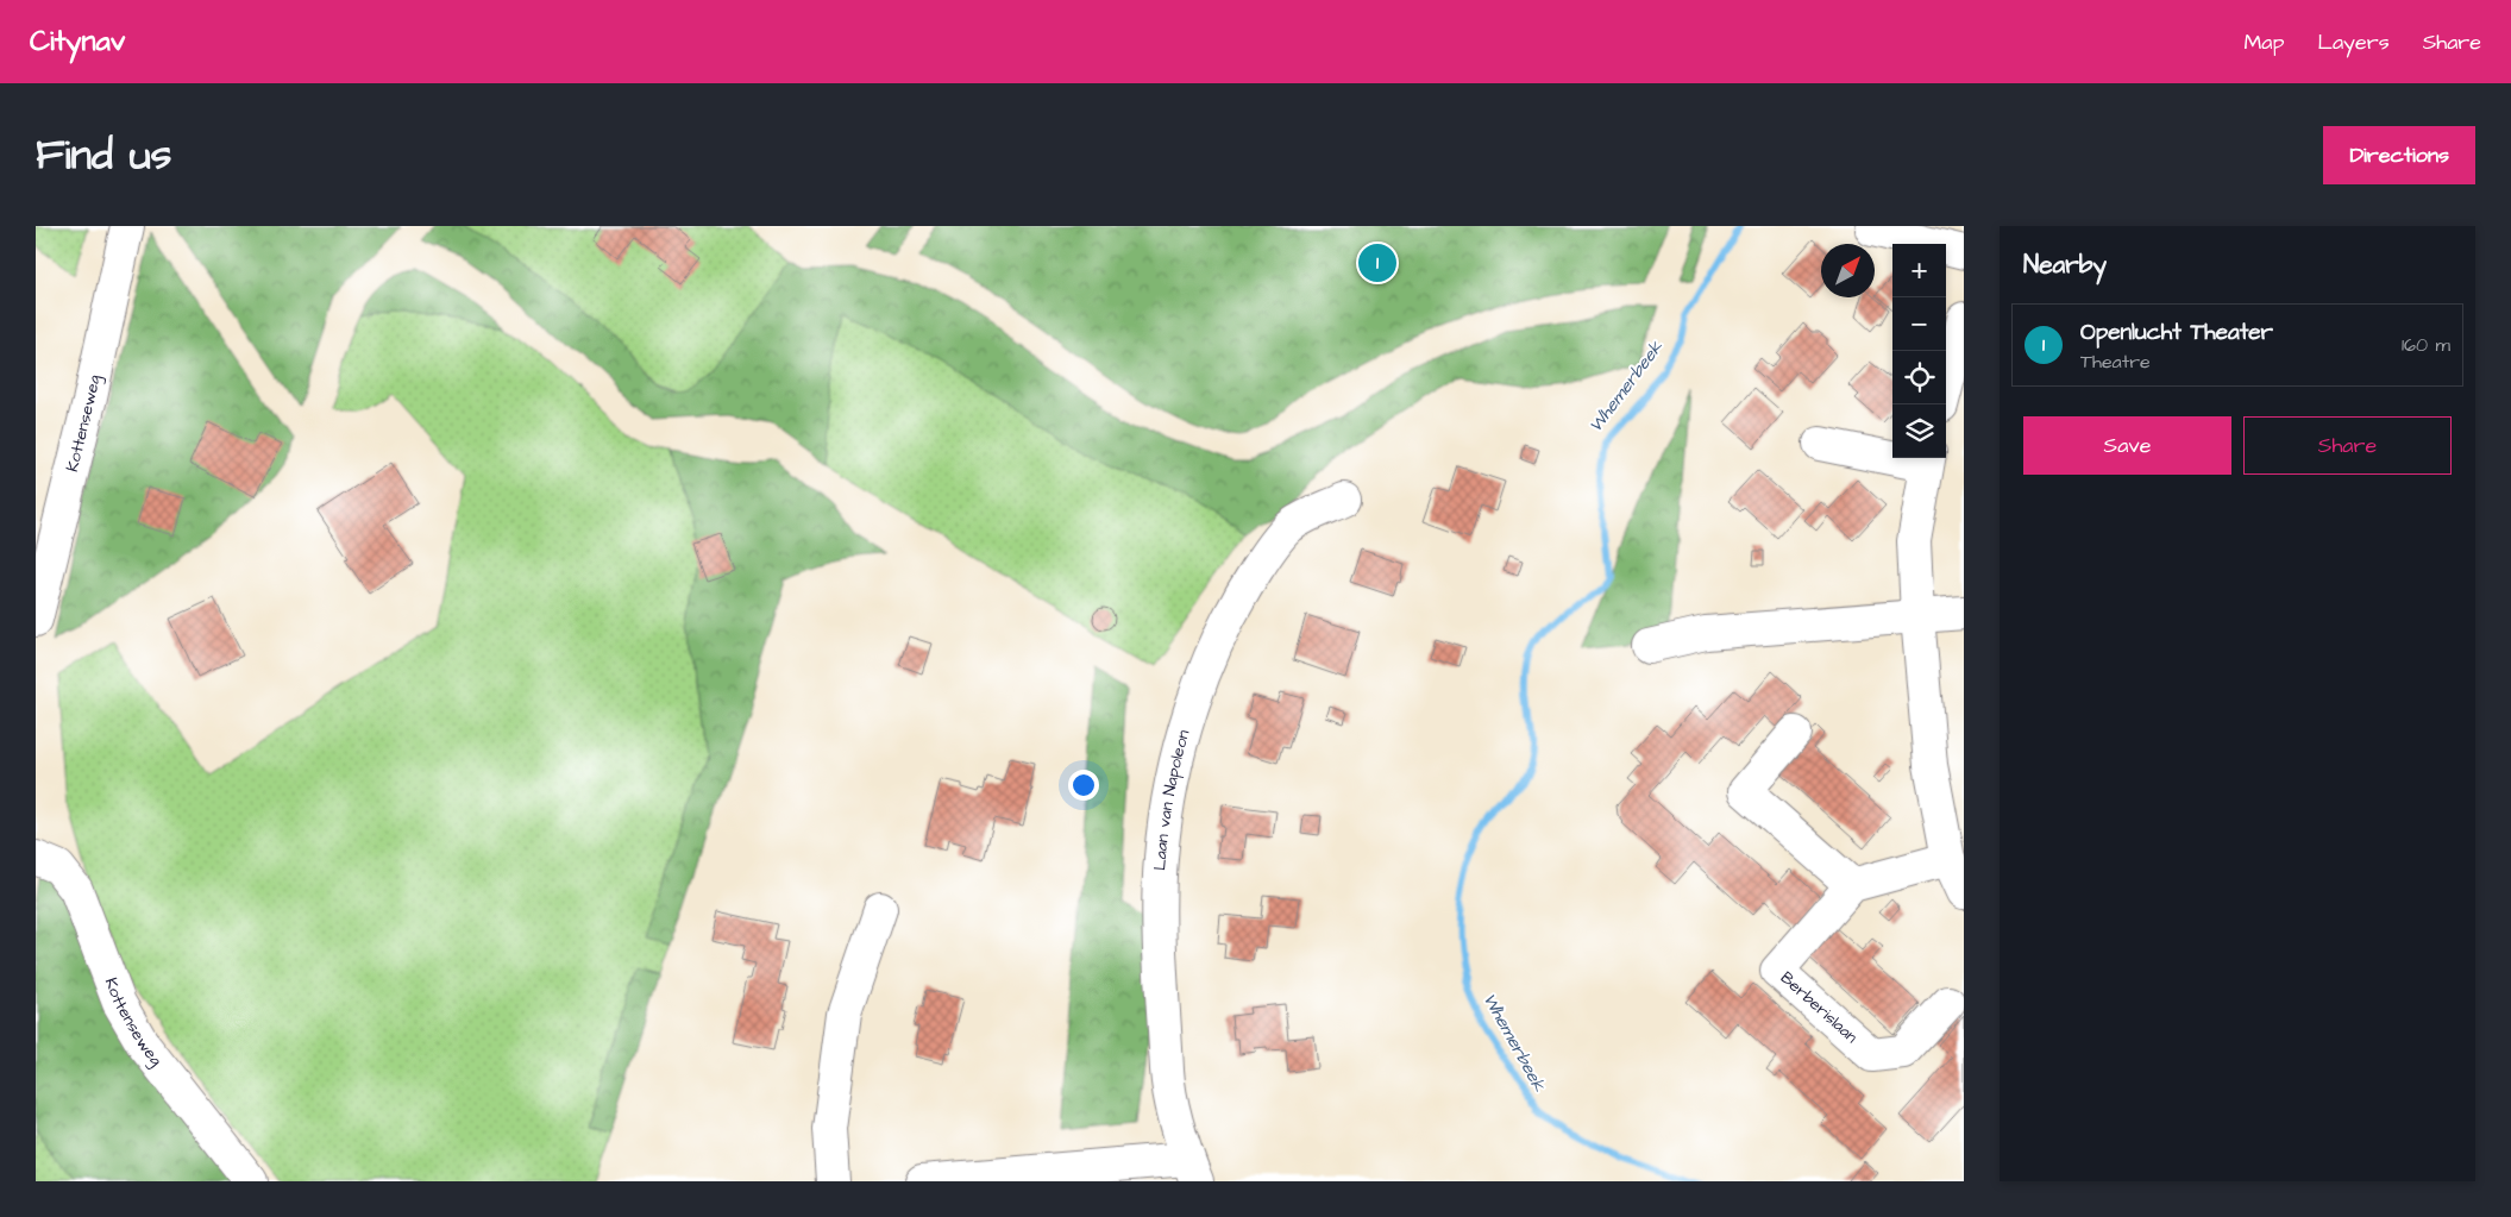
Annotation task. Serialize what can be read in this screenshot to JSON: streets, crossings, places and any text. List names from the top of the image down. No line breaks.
{"streets":{"street":["Kottenseweg","Laan van Napoleon","Berberislaan"]},"water":["Whemerbeek"],"north":"top right","page":{"header":"Citynav","nav":["Map","Layers","Share"],"title":"Find us","buttons":["Directions",["Save","Share"]],"heading":"Nearby","pins":"1","map_buttons":["+","−"],"list":[{"mark":"1","name":"Openlucht Theater","note":"Theatre","value":"160 m"}]}}
